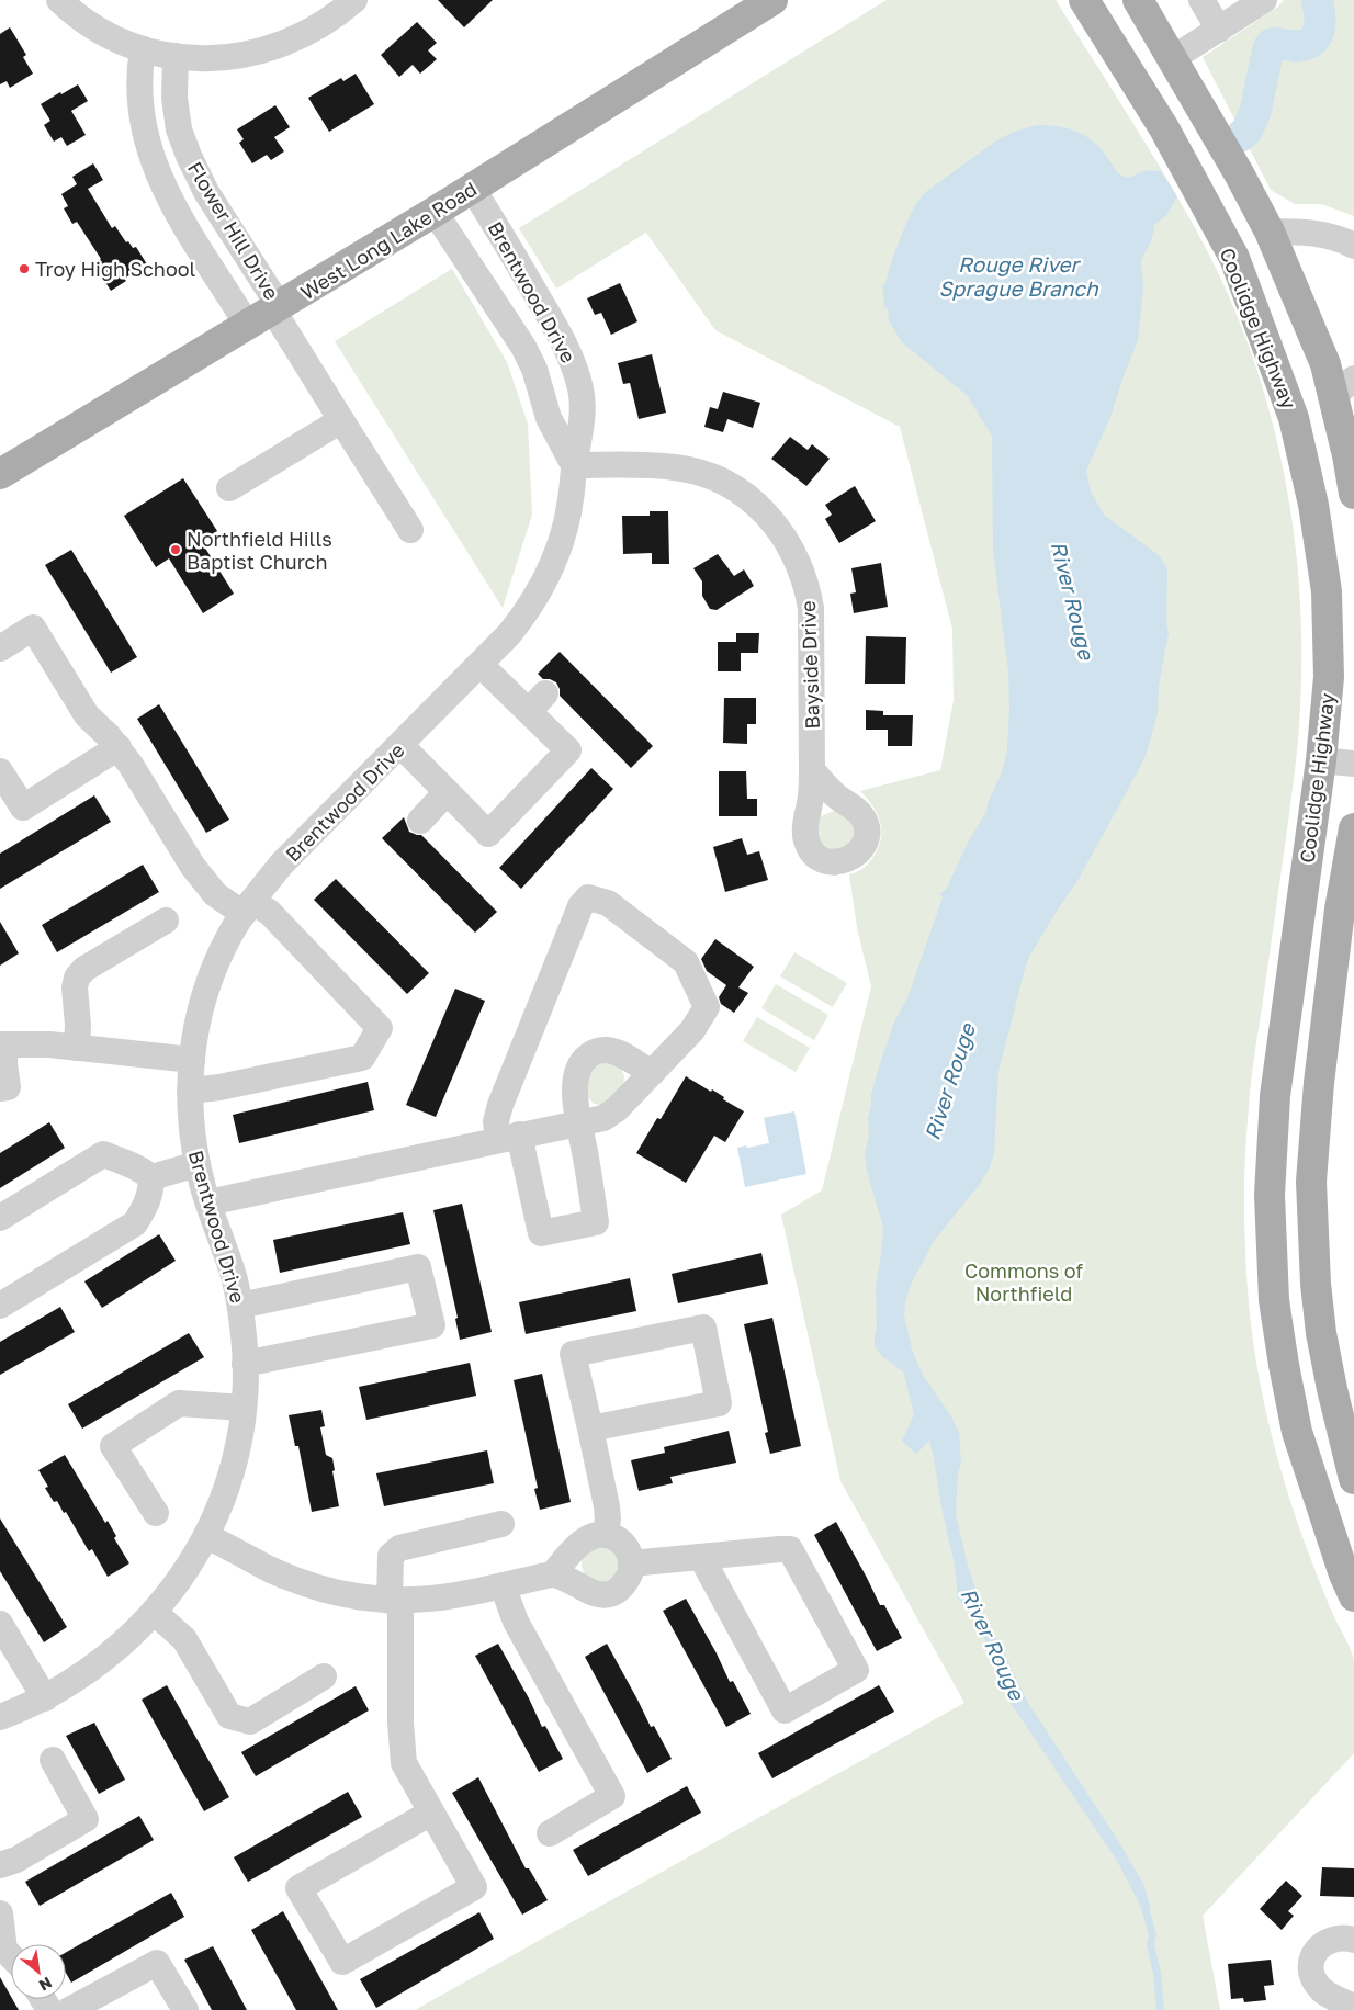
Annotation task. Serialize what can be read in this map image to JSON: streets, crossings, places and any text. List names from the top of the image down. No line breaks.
{"streets":{"main road":["West Long Lake Road","Coolidge Highway"],"street":["Flower Hill Drive","Brentwood Drive","Bayside Drive"]},"crossings":[["Flower Hill Drive","West Long Lake Road"],["West Long Lake Road","Brentwood Drive"],["Brentwood Drive","Bayside Drive"]],"water":["Rouge River Sprague Branch","River Rouge"],"parks":["Commons of Northfield"],"places":["Troy High School","Northfield Hills Baptist Church"],"north":"bottom right"}
